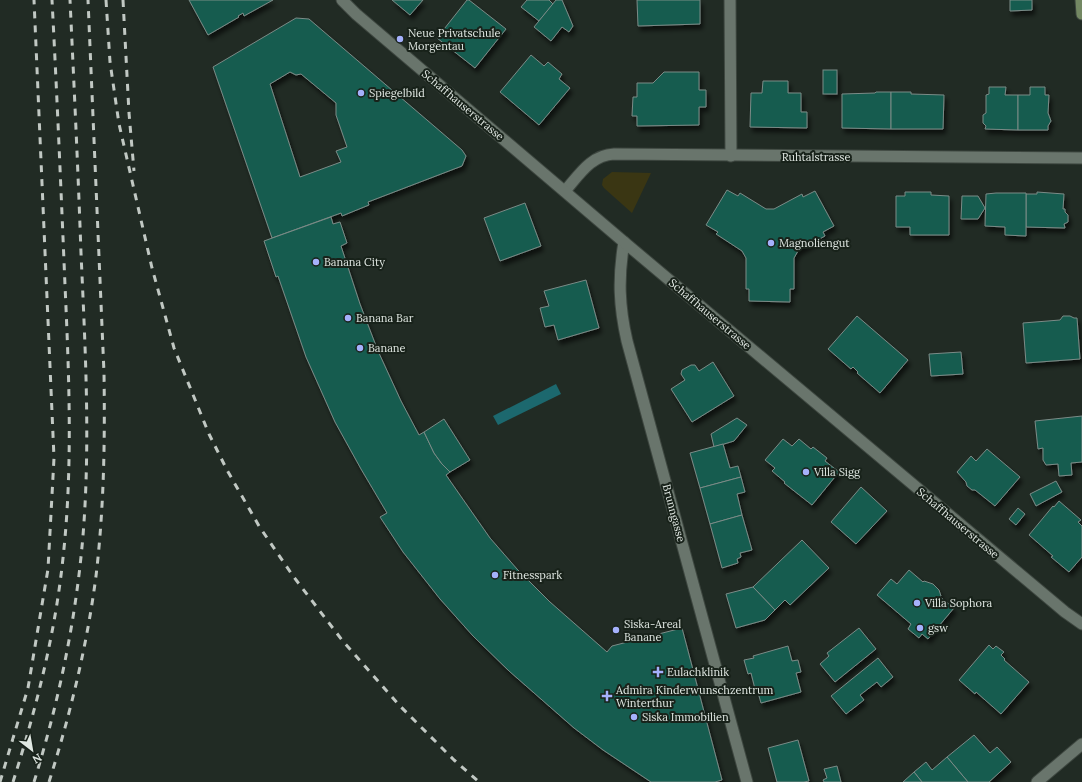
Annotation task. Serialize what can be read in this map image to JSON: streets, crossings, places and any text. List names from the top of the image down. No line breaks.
{"streets":{"street":["Schaffhauserstrasse","Ruhtalstrasse","Brunngasse"]},"crossings":[["Schaffhauserstrasse","Ruhtalstrasse"],["Schaffhauserstrasse","Brunngasse"]],"places":{"other":["Neue Privatschule Morgentau","Spiegelbild","Magnoliengut","Banana City","Banana Bar","Banane","Villa Sigg","Fitnesspark","Villa Sophora","gsw","Siska-Areal Banane","Siska Immobilien"],"health":["Eulachklinik","Admira Kinderwunschzentrum Winterthur"]},"north":"bottom right"}
